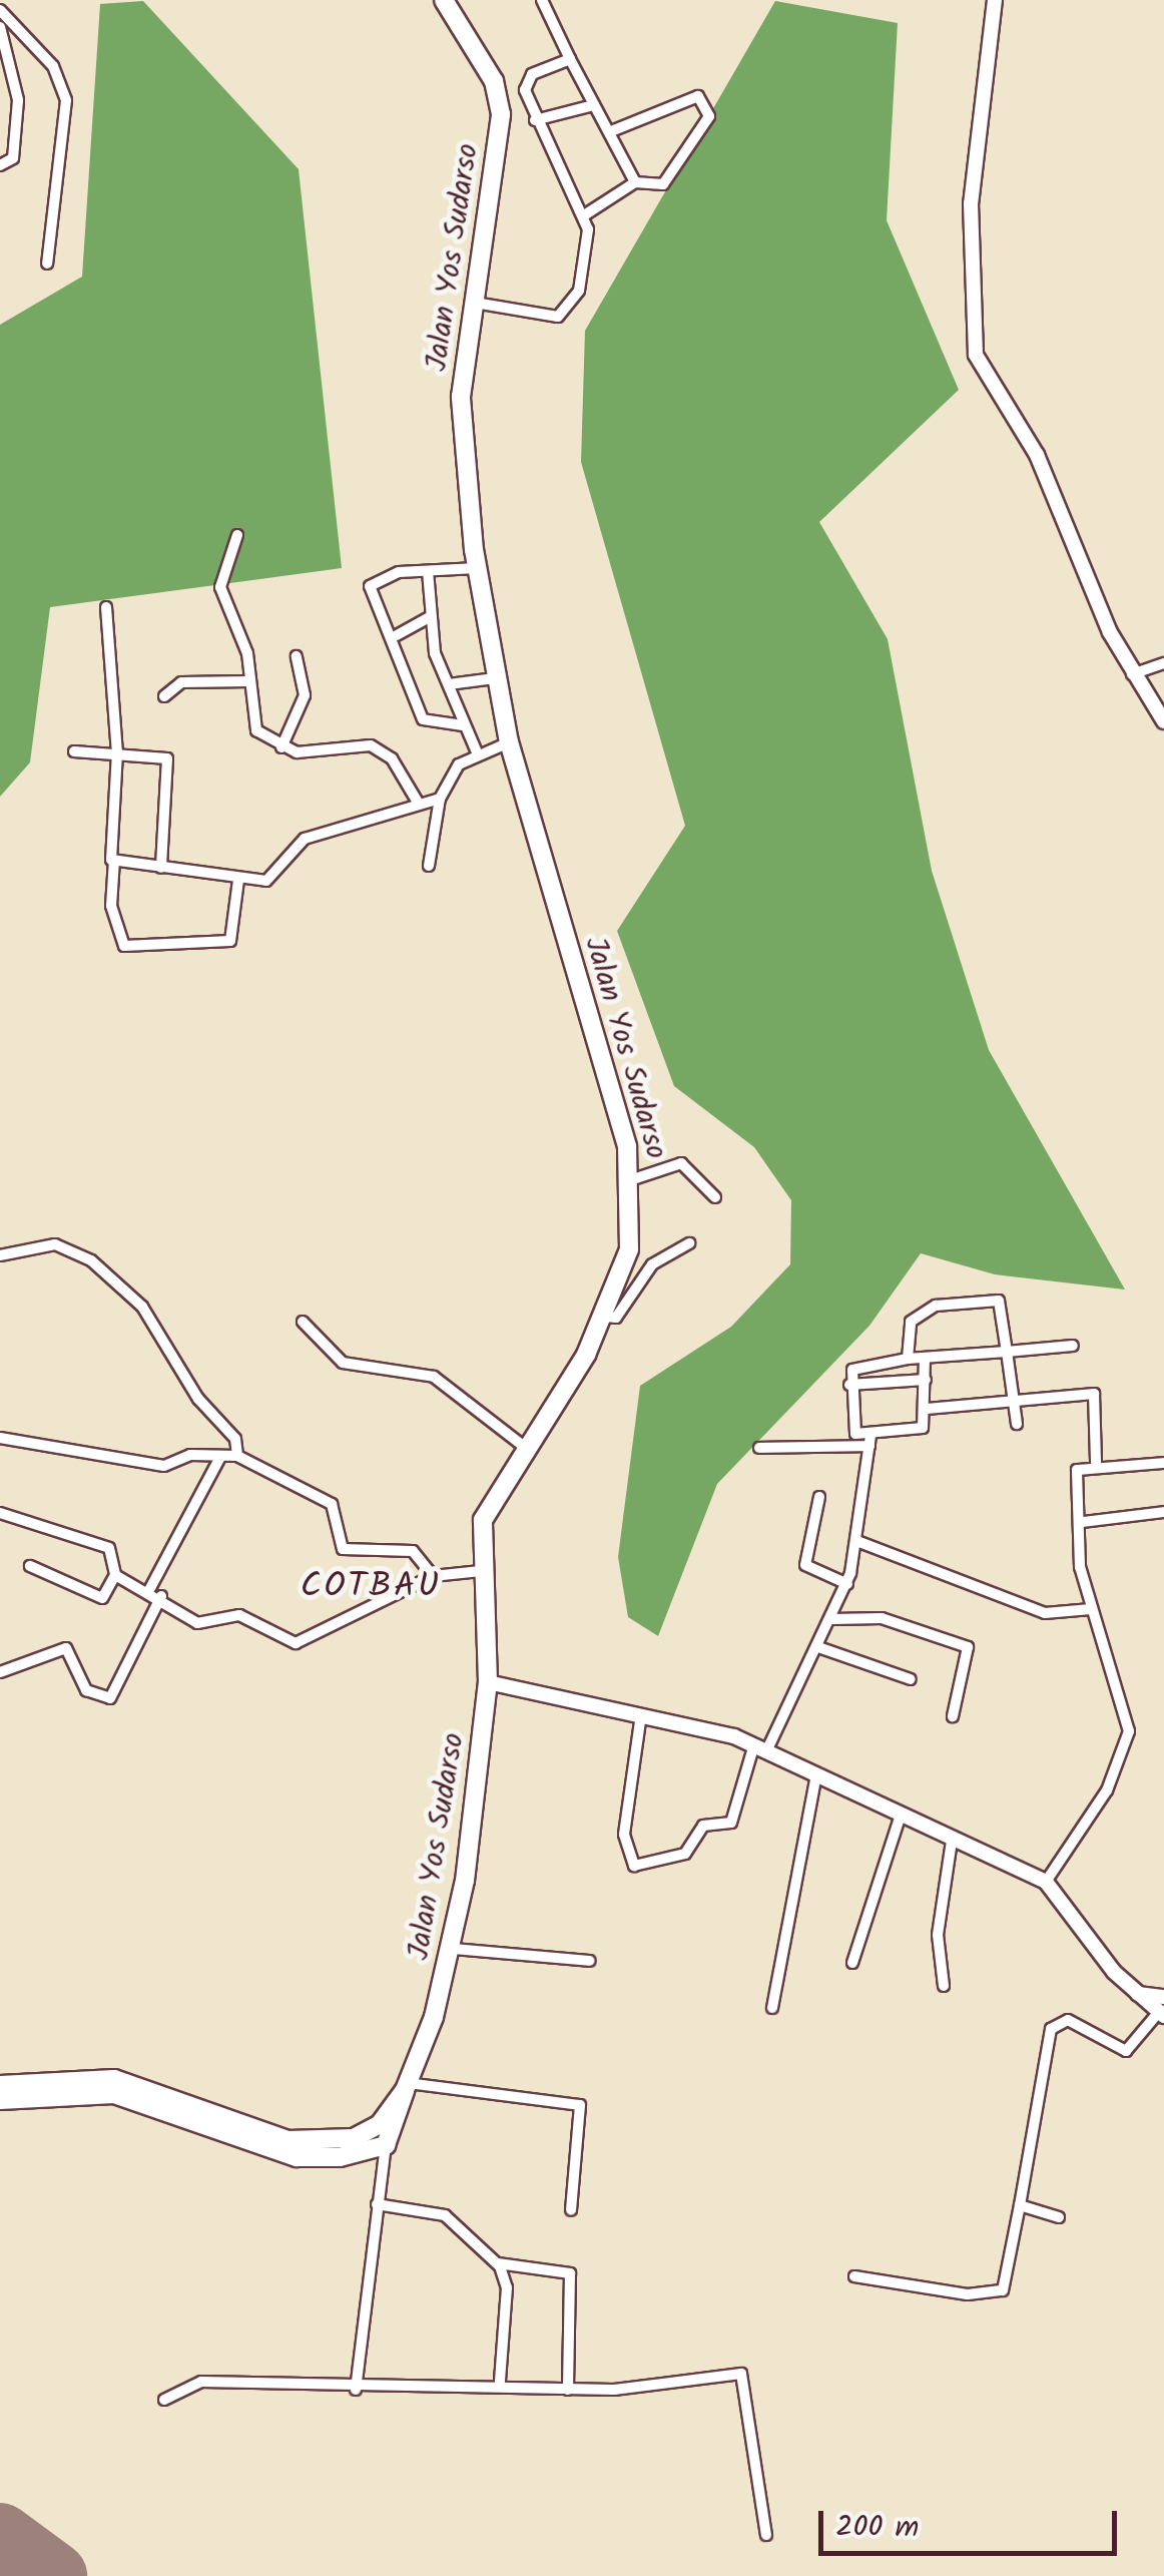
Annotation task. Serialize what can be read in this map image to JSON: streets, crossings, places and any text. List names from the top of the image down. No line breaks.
{"streets":{"highway":["Jalan Yos Sudarso"]},"districts":["COTBAU"],"scale_bar":"200 m"}
